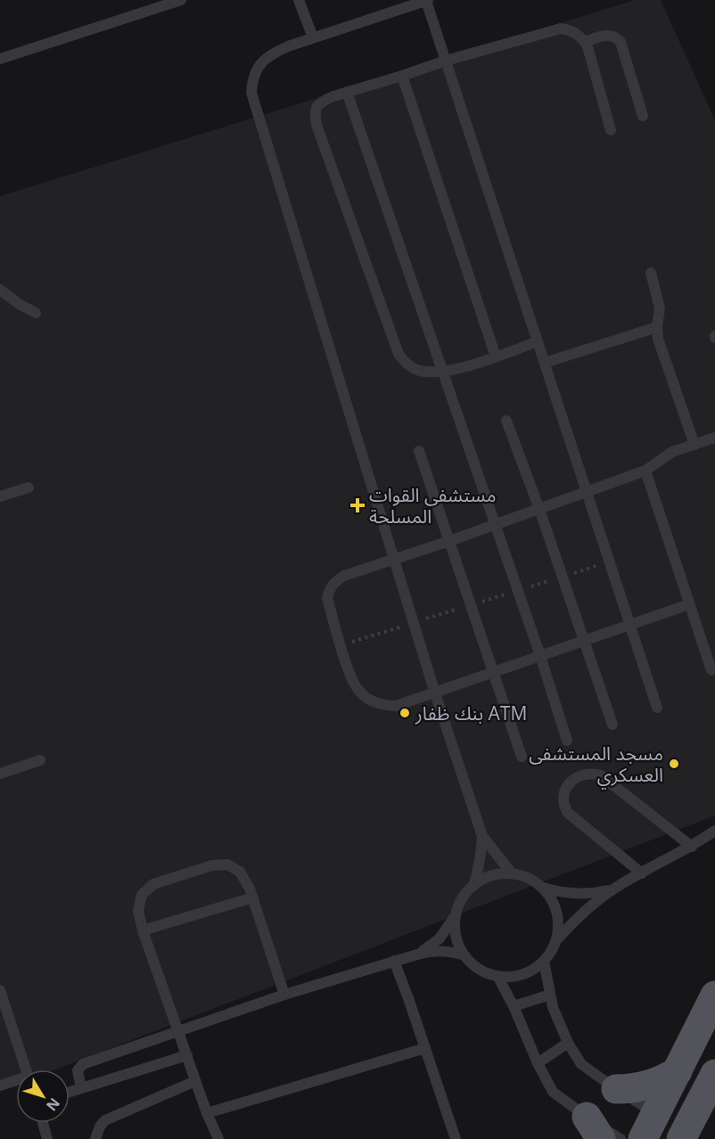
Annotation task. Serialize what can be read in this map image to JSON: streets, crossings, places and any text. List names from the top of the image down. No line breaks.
{"places":{"health":["مستشفى القوات المسلحة"],"other":["بنك ظفار ATM","مسجد المستشفى العسكري"]},"north":"bottom right"}
